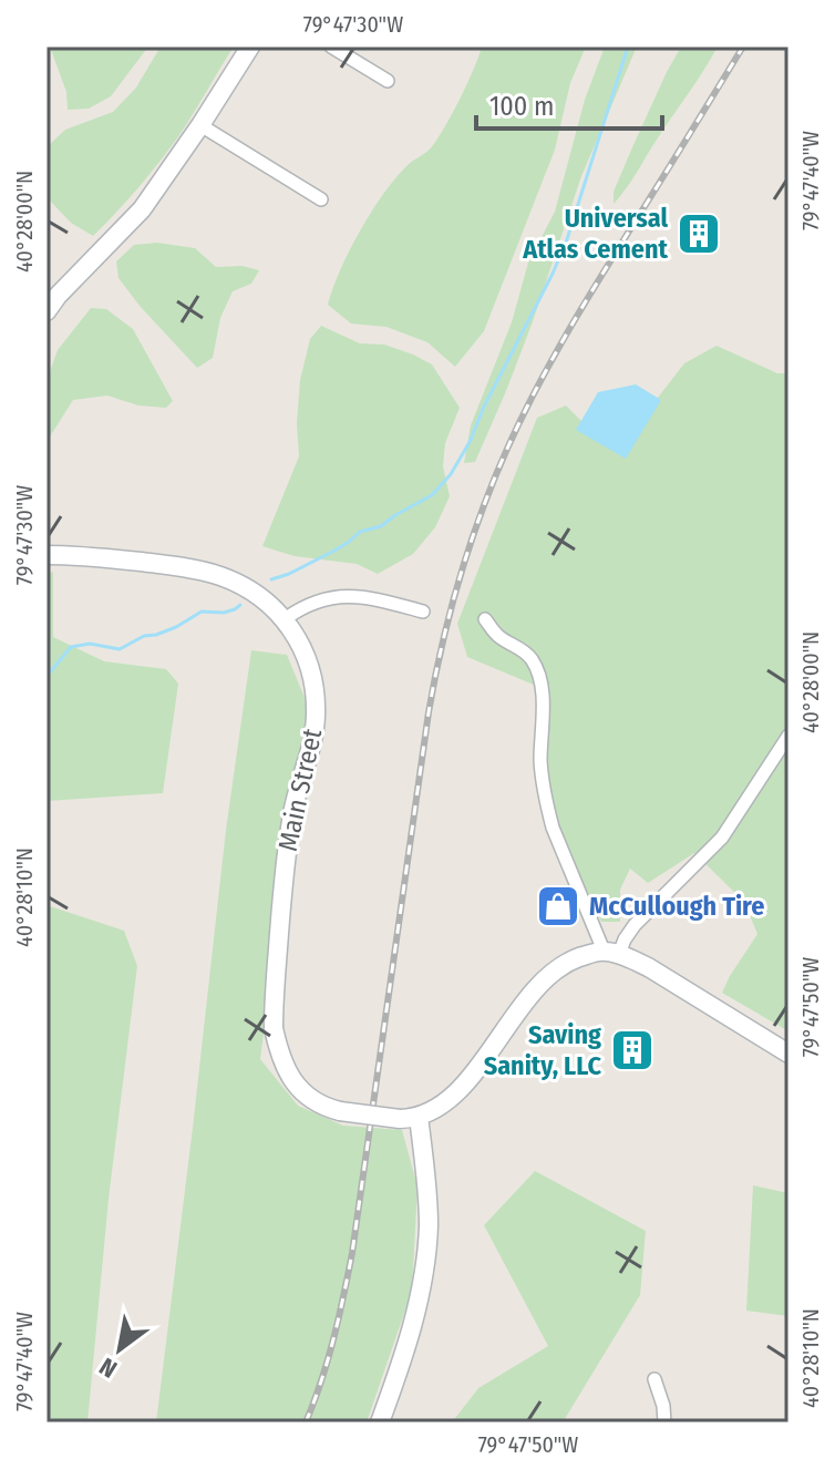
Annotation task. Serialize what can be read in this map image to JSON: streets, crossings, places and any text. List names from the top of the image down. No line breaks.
{"streets":{"street":["Main Street"]},"places":{"building":["Universal Atlas Cement","Saving Sanity, LLC"],"shop":["McCullough Tire"]},"scale_bar":"100 m","north":"bottom left","coordinates":["79°47'30\"W","79°47'40\"W","40°28'00\"N","40°28'10\"N","79°47'50\"W"]}
